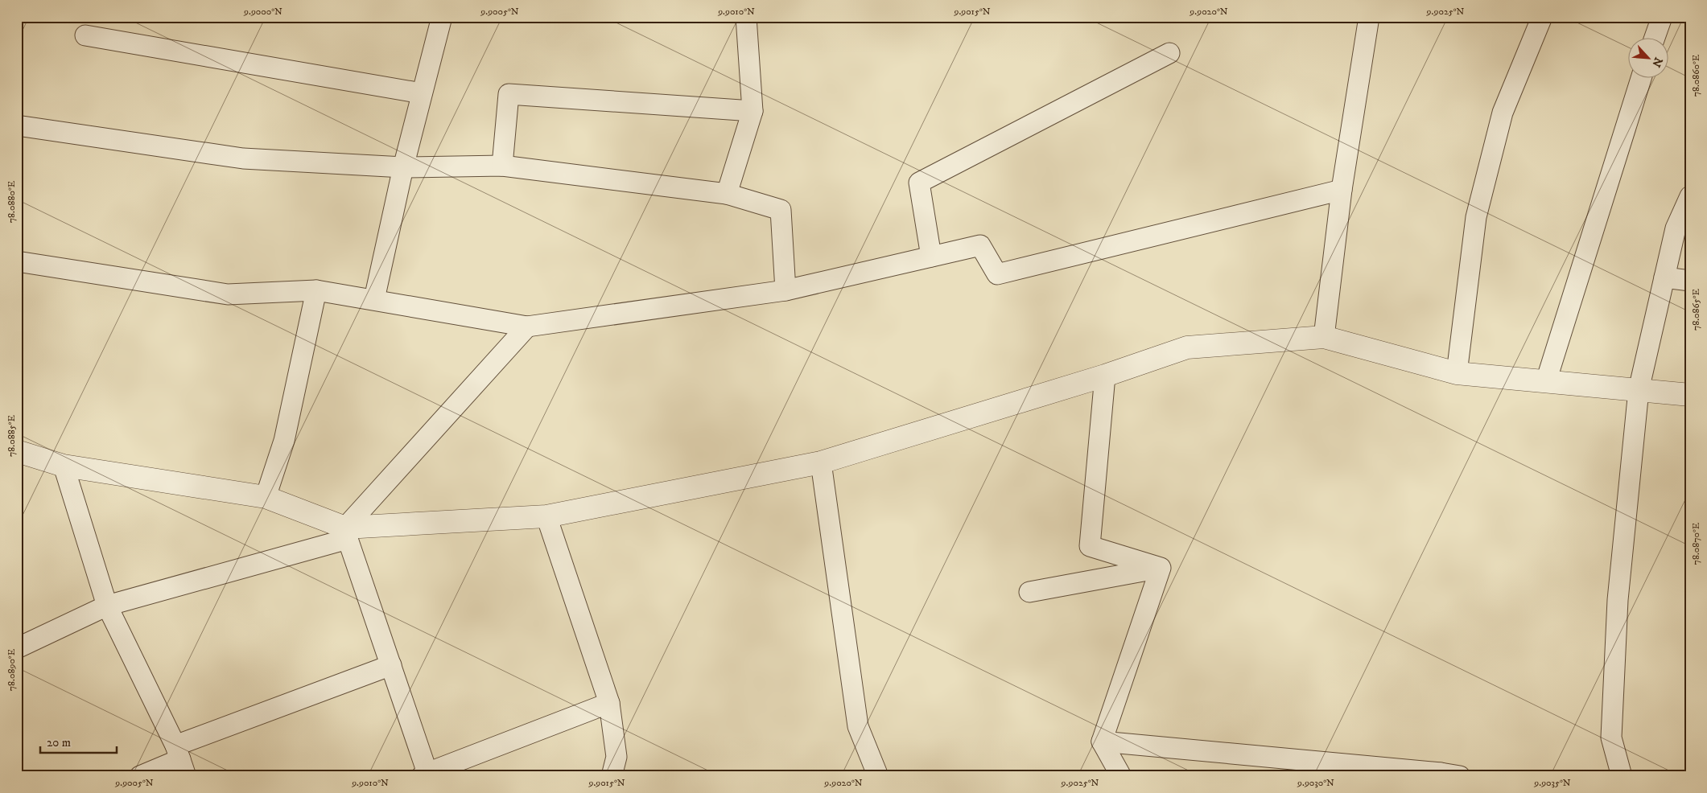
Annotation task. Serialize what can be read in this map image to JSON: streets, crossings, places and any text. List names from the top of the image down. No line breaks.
{"scale_bar":"20 m","north":"bottom right","coordinates":["9.9000°N","9.9005°N","9.9010°N","9.9015°N","9.9020°N","9.9025°N","78.0860°E","78.0880°E","78.0865°E","78.0885°E","78.0870°E","78.0890°E","9.9030°N","9.9035°N"]}
